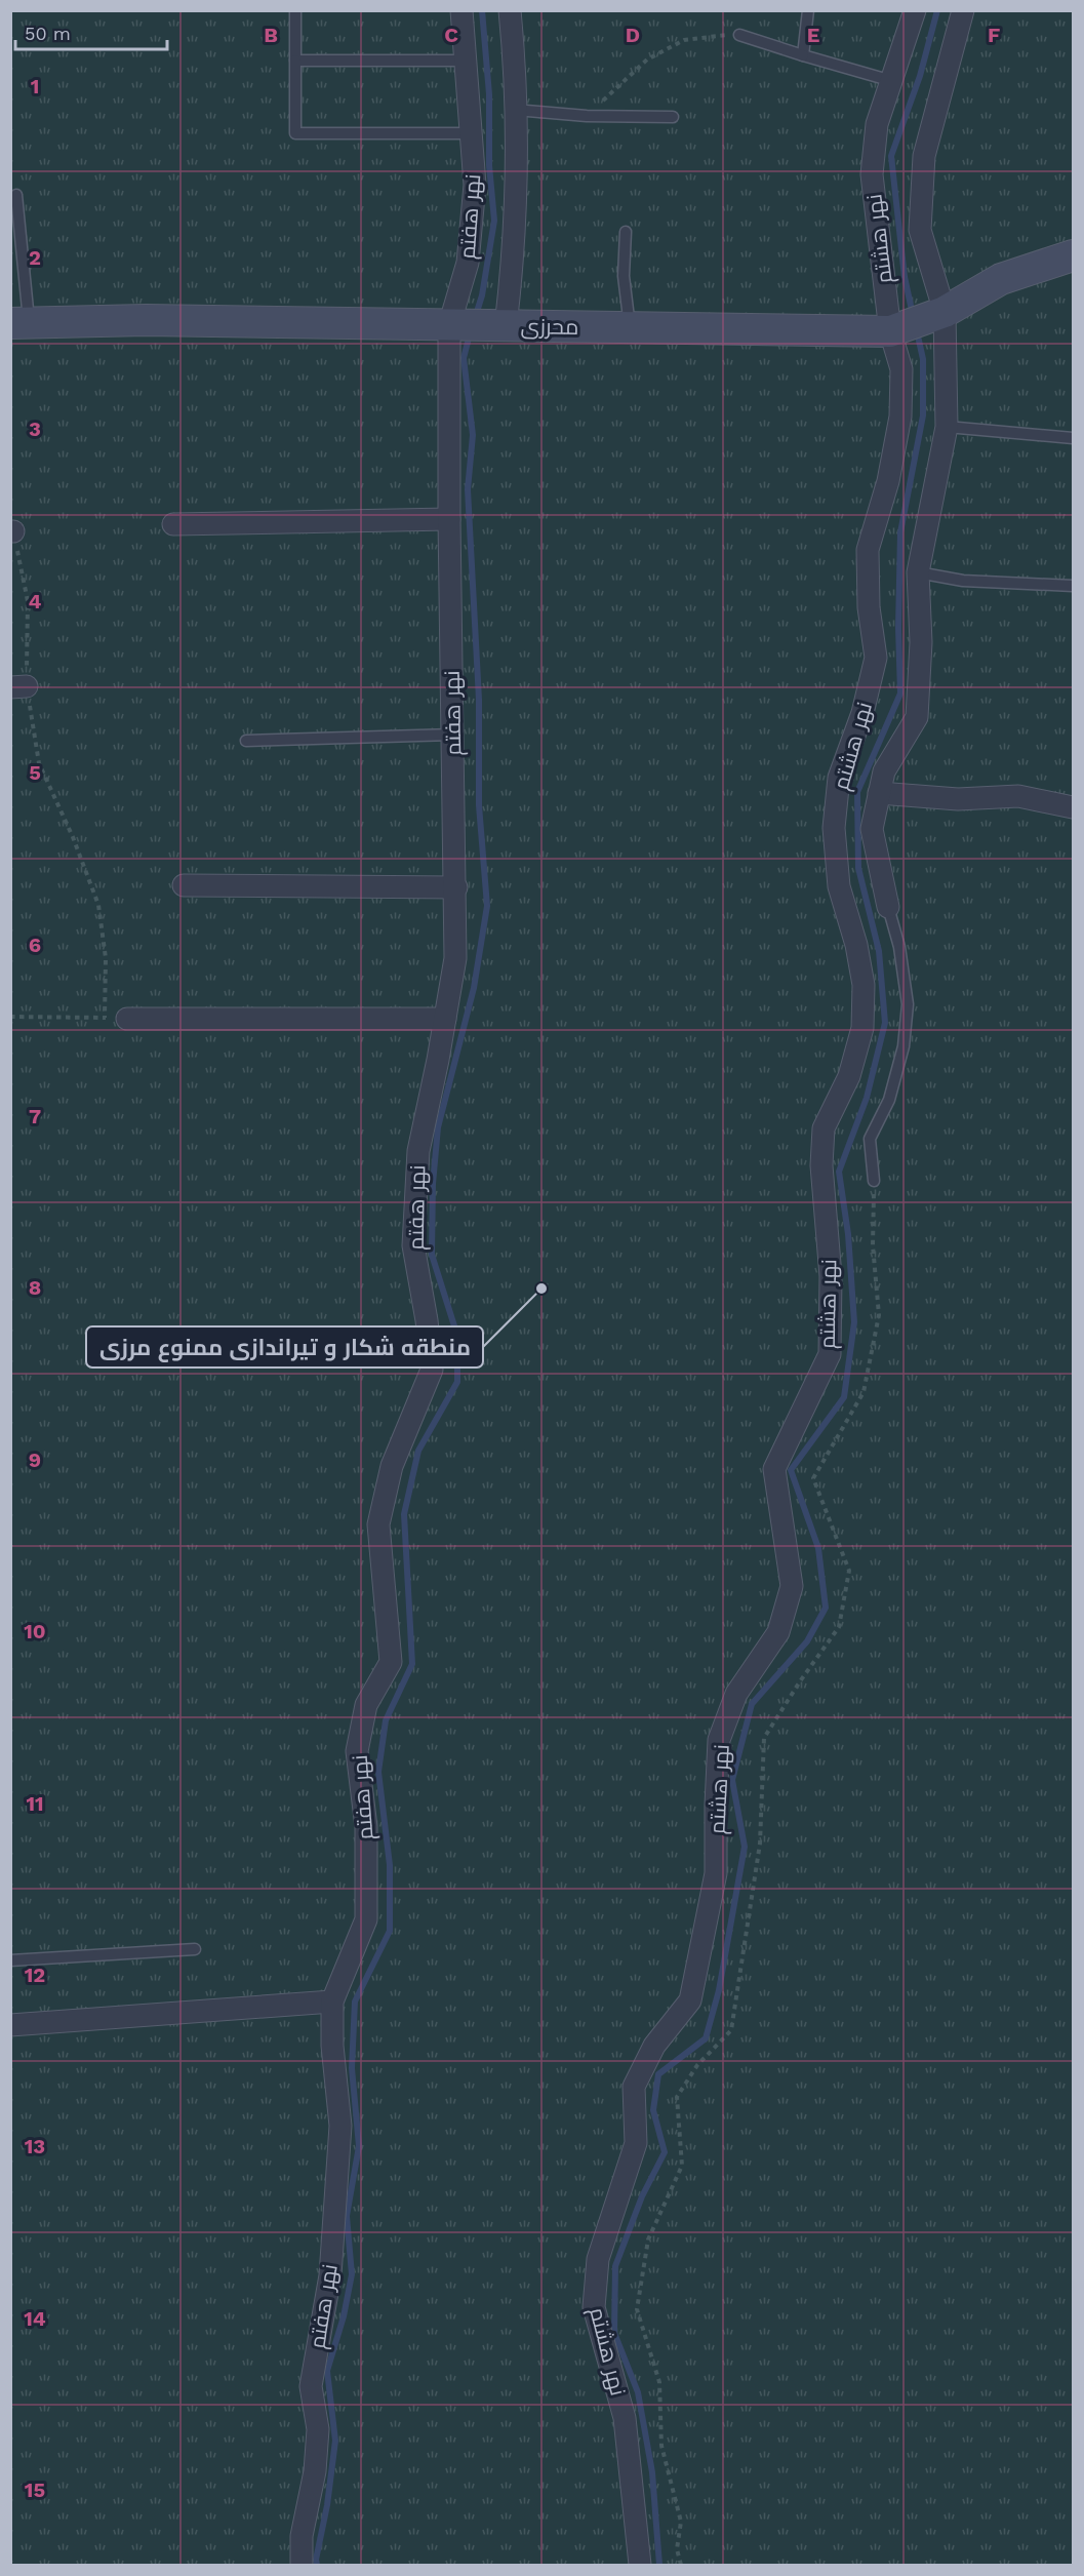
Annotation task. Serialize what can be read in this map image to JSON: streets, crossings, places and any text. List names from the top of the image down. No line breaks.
{"streets":{"street":["نهر هفتم","نهر هشتم","محرزی"]},"crossings":[["نهر هفتم","محرزی"],["نهر هشتم","محرزی"]],"places":["منطقه شکار و تیراندازی ممنوع مرزی"],"scale_bar":"50 m","grid":{"columns":["B","C","D","E","F"],"rows":["1","2","3","4","5","6","7","8","9","10","11","12","13","14","15"]}}
